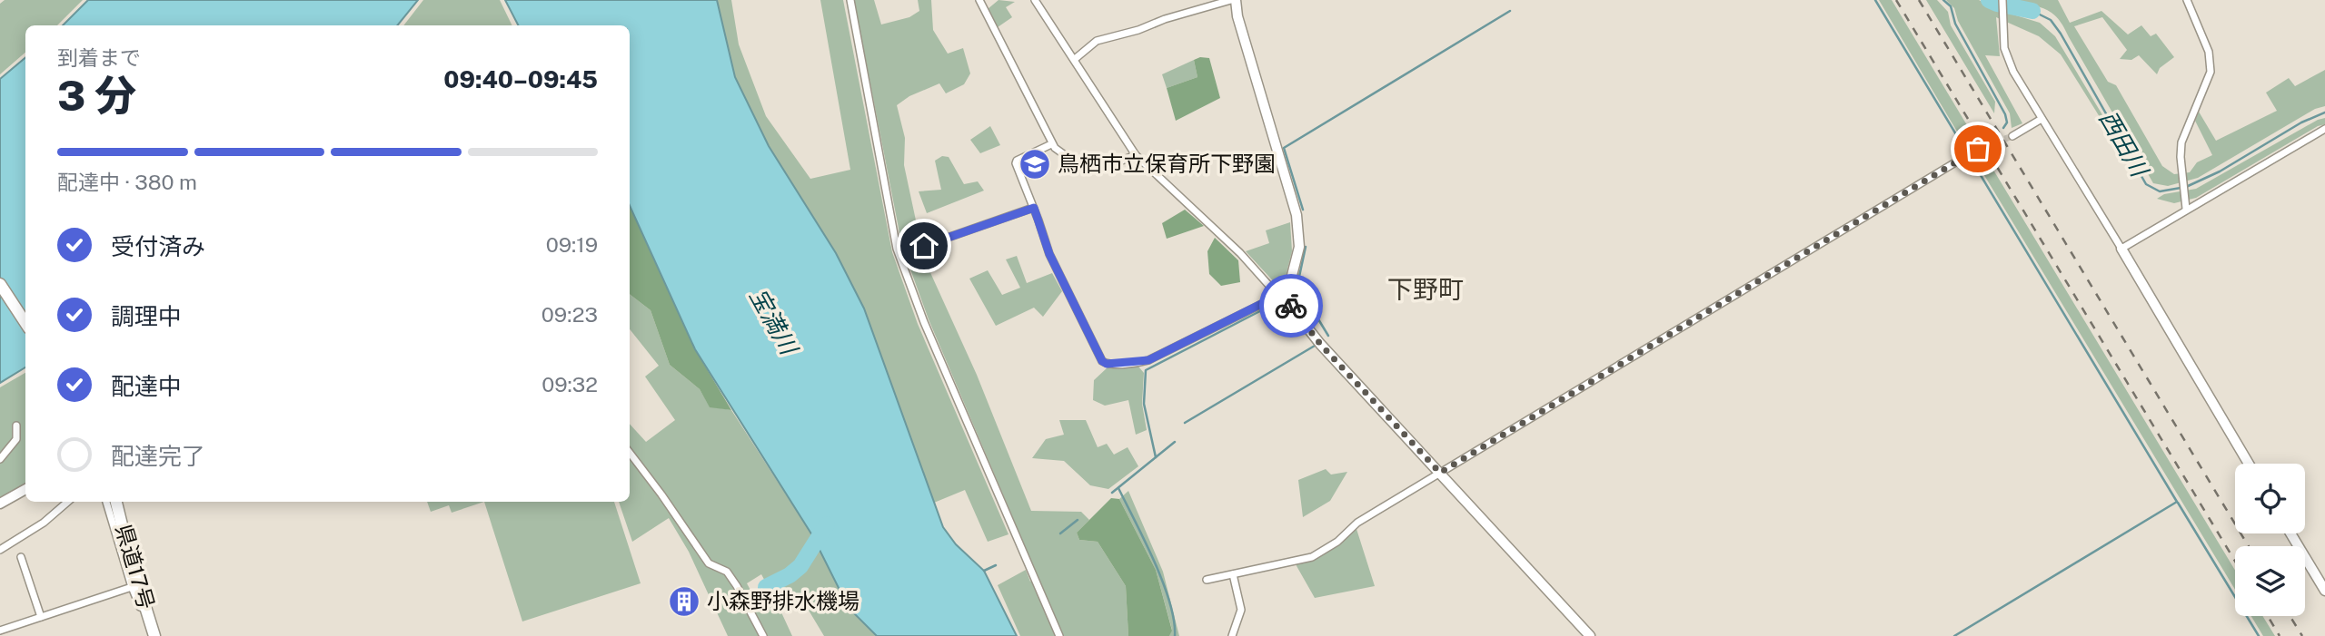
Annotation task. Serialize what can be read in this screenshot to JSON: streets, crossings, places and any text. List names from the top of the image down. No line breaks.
{"streets":{"main road":["県道17号"]},"districts":["下野町"],"water":["西田川","宝満川"],"places":{"school or university":["鳥栖市立保育所下野園"],"building":["小森野排水機場"]},"page":{"heading":["3 分","到着まで","09:40–09:45"],"bar":"配達中 · 380 m","list":[["受付済み","09:19"],["調理中","09:23"],["配達中","09:32"],"配達完了"]}}
